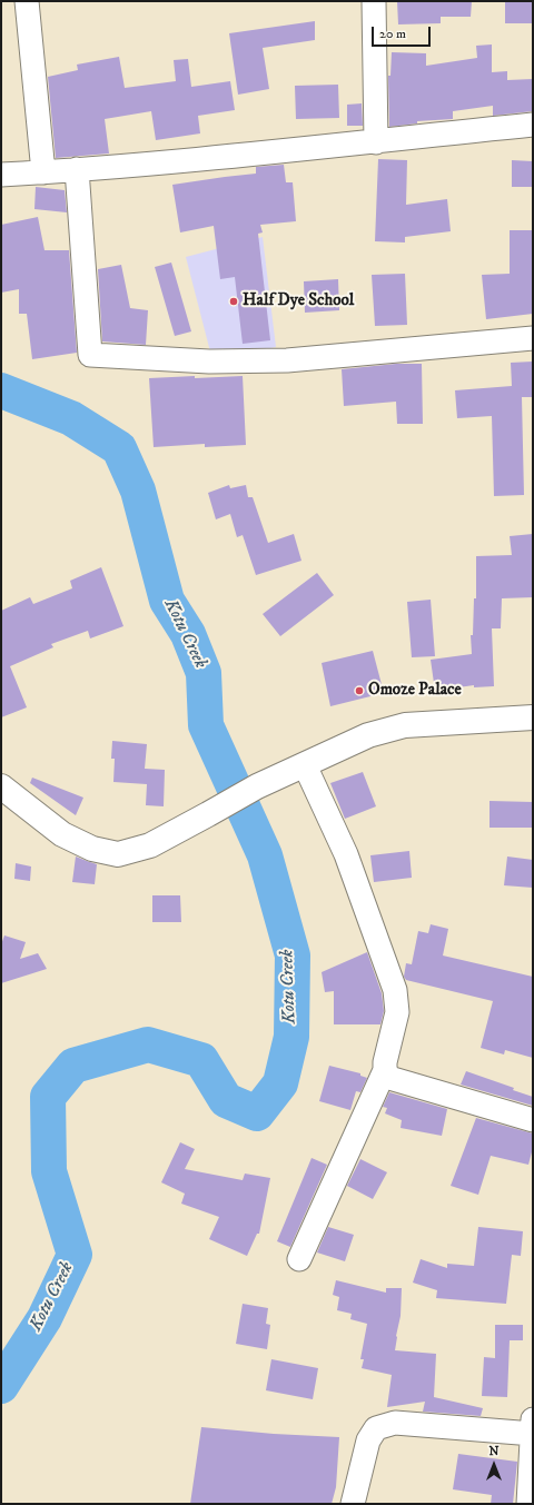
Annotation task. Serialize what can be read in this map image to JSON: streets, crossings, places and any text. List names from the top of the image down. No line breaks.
{"water":["Kotu Creek"],"places":["Half Dye School","Omoze Palace"],"scale_bar":"20 m","north":"top"}
